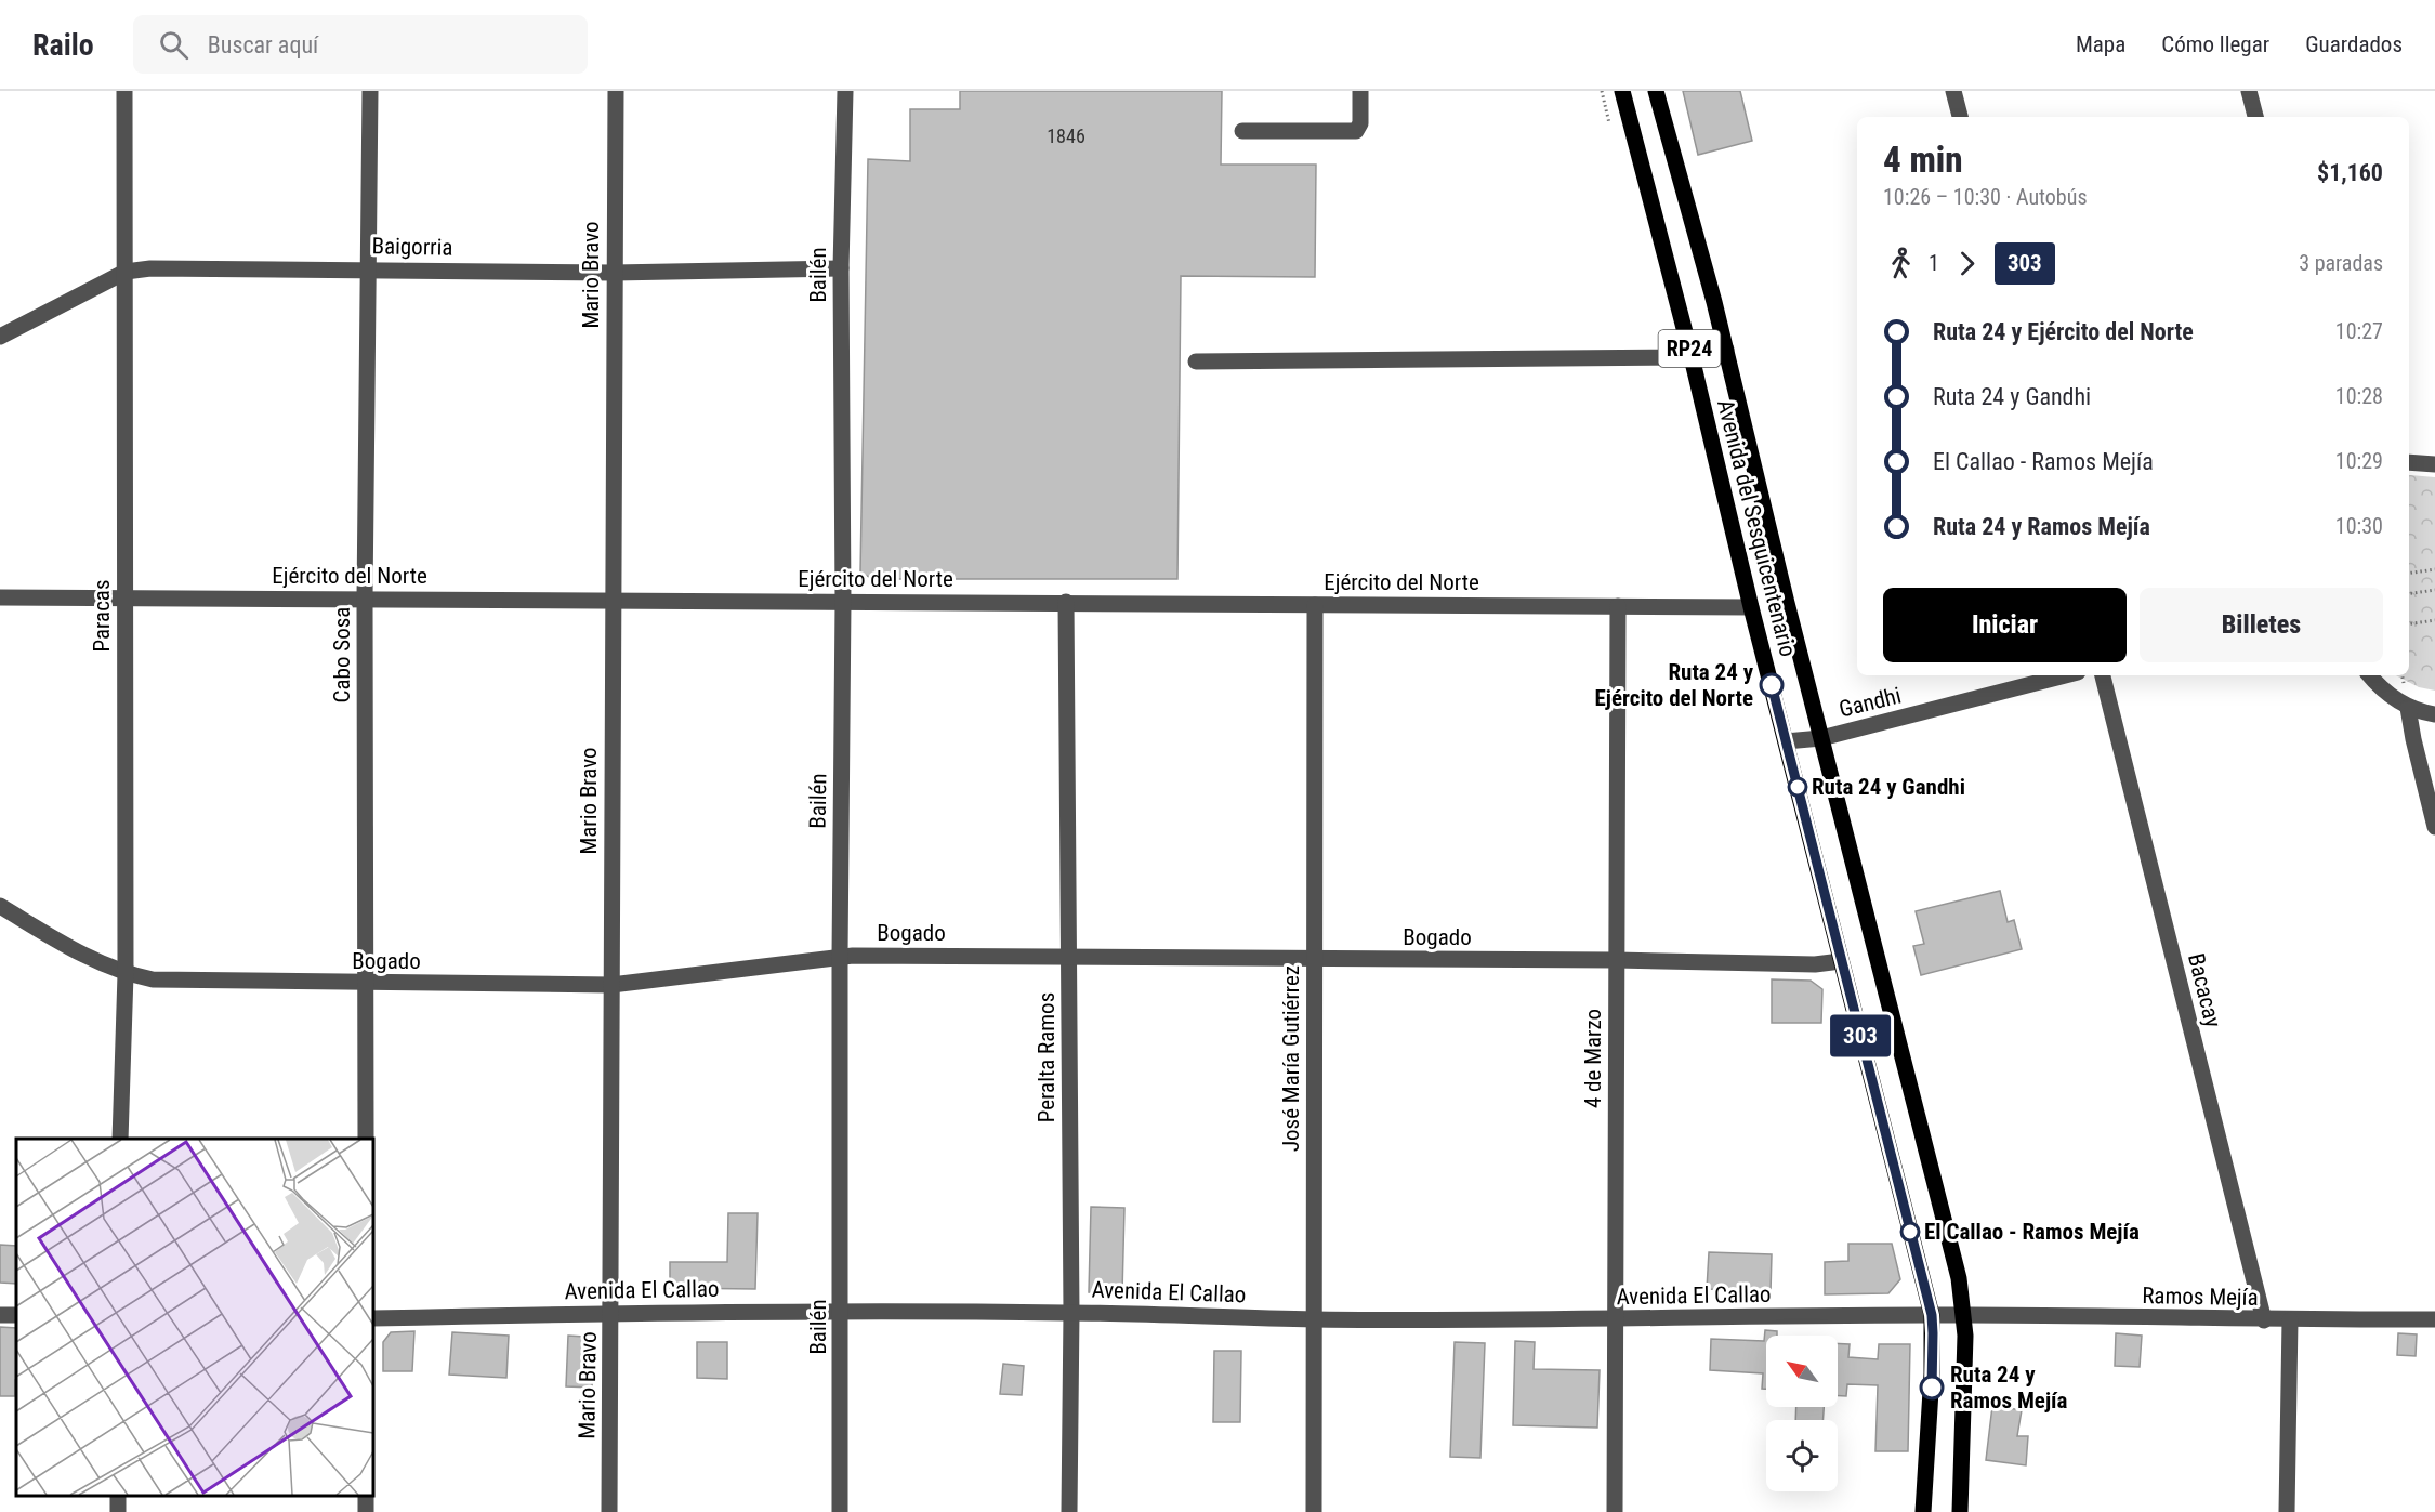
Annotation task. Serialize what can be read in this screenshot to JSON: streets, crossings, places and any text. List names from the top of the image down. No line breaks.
{"streets":{"main road":["RP24","Avenida del Sesquicentenario"],"street":["Baigorria","Mario Bravo","Bailén","Ejército del Norte","Paracas","Cabo Sosa","Gandhi","Bogado","Bacacay","Peralta Ramos","José María Gutiérrez","4 de Marzo","Avenida El Callao","Ramos Mejía"]},"crossings":[["Baigorria","Mario Bravo"],["Baigorria","Bailén"],["Baigorria","Paracas"],["Baigorria","Cabo Sosa"],["Mario Bravo","Ejército del Norte"],["Mario Bravo","Bogado"],["Mario Bravo","Avenida El Callao"],["Bailén","Ejército del Norte"],["Bailén","Bogado"],["Bailén","Avenida El Callao"],["Avenida del Sesquicentenario","Ejército del Norte"],["Avenida del Sesquicentenario","Gandhi"],["Avenida del Sesquicentenario","Bogado"],["Avenida del Sesquicentenario","Avenida El Callao"],["Avenida del Sesquicentenario","Ramos Mejía"],["Ejército del Norte","Paracas"],["Ejército del Norte","Cabo Sosa"],["Ejército del Norte","Peralta Ramos"],["Ejército del Norte","José María Gutiérrez"],["Ejército del Norte","4 de Marzo"],["Paracas","Bogado"],["Cabo Sosa","Bogado"],["Bogado","Peralta Ramos"],["Bogado","José María Gutiérrez"],["Bogado","4 de Marzo"],["Bacacay","Ramos Mejía"],["Peralta Ramos","Avenida El Callao"],["José María Gutiérrez","Avenida El Callao"],["4 de Marzo","Avenida El Callao"],["Avenida El Callao","Ramos Mejía"]],"places":["Ruta 24 y Ejército del Norte","Ruta 24 y Gandhi","El Callao - Ramos Mejía","Ruta 24 y Ramos Mejía"],"lines":["bus line 303"],"house_numbers":["1846"],"north":"top left","page":{"header":"Railo","search":"Buscar aquí","nav":["Mapa","Cómo llegar","Guardados"],"on_map":"303","heading":["4 min","10:26 – 10:30 · Autobús","$1,160"],"legs":["1","303","3 paradas"],"list":[{"name":"Ruta 24 y Ejército del Norte","value":"10:27"},{"name":"Ruta 24 y Gandhi","value":"10:28"},{"name":"El Callao - Ramos Mejía","value":"10:29"},{"name":"Ruta 24 y Ramos Mejía","value":"10:30"}],"buttons":["Iniciar","Billetes"]}}
